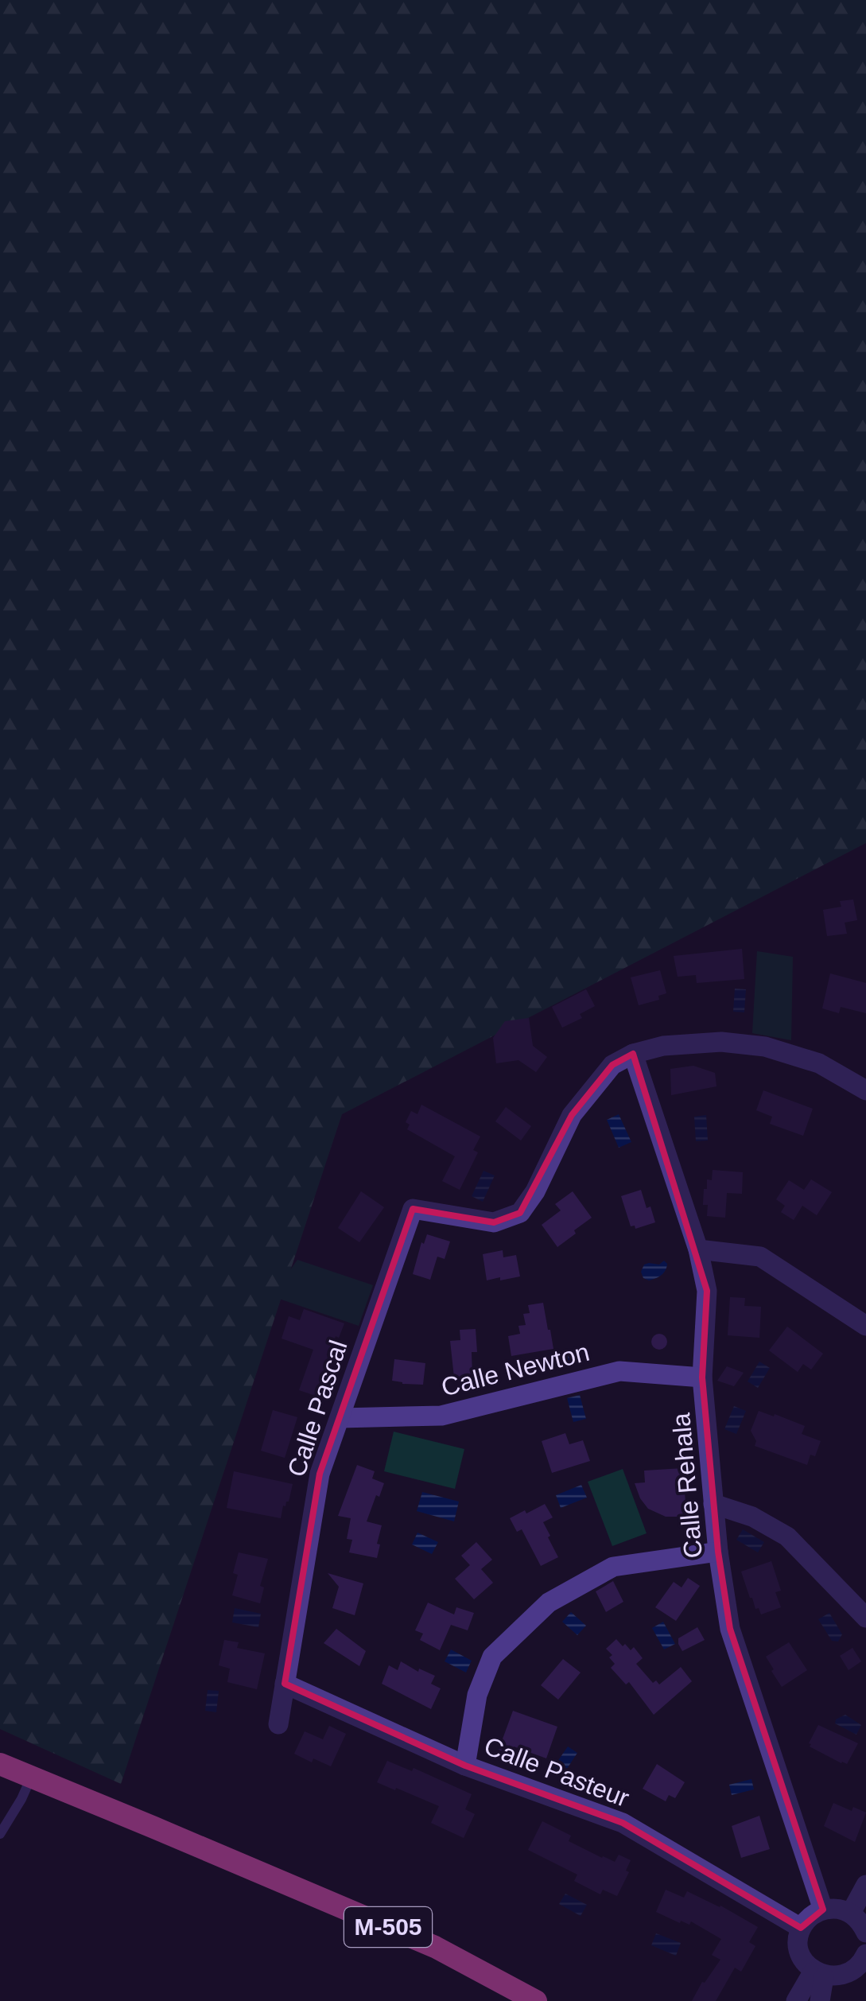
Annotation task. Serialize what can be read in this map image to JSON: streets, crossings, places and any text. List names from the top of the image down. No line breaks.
{"streets":{"highway":["M-505"],"street":["Calle Newton","Calle Pascal","Calle Rehala","Calle Pasteur"]},"crossings":[["Calle Newton","Calle Pascal"],["Calle Newton","Calle Rehala"],["Calle Pascal","Calle Rehala"],["Calle Pascal","Calle Pasteur"]]}
